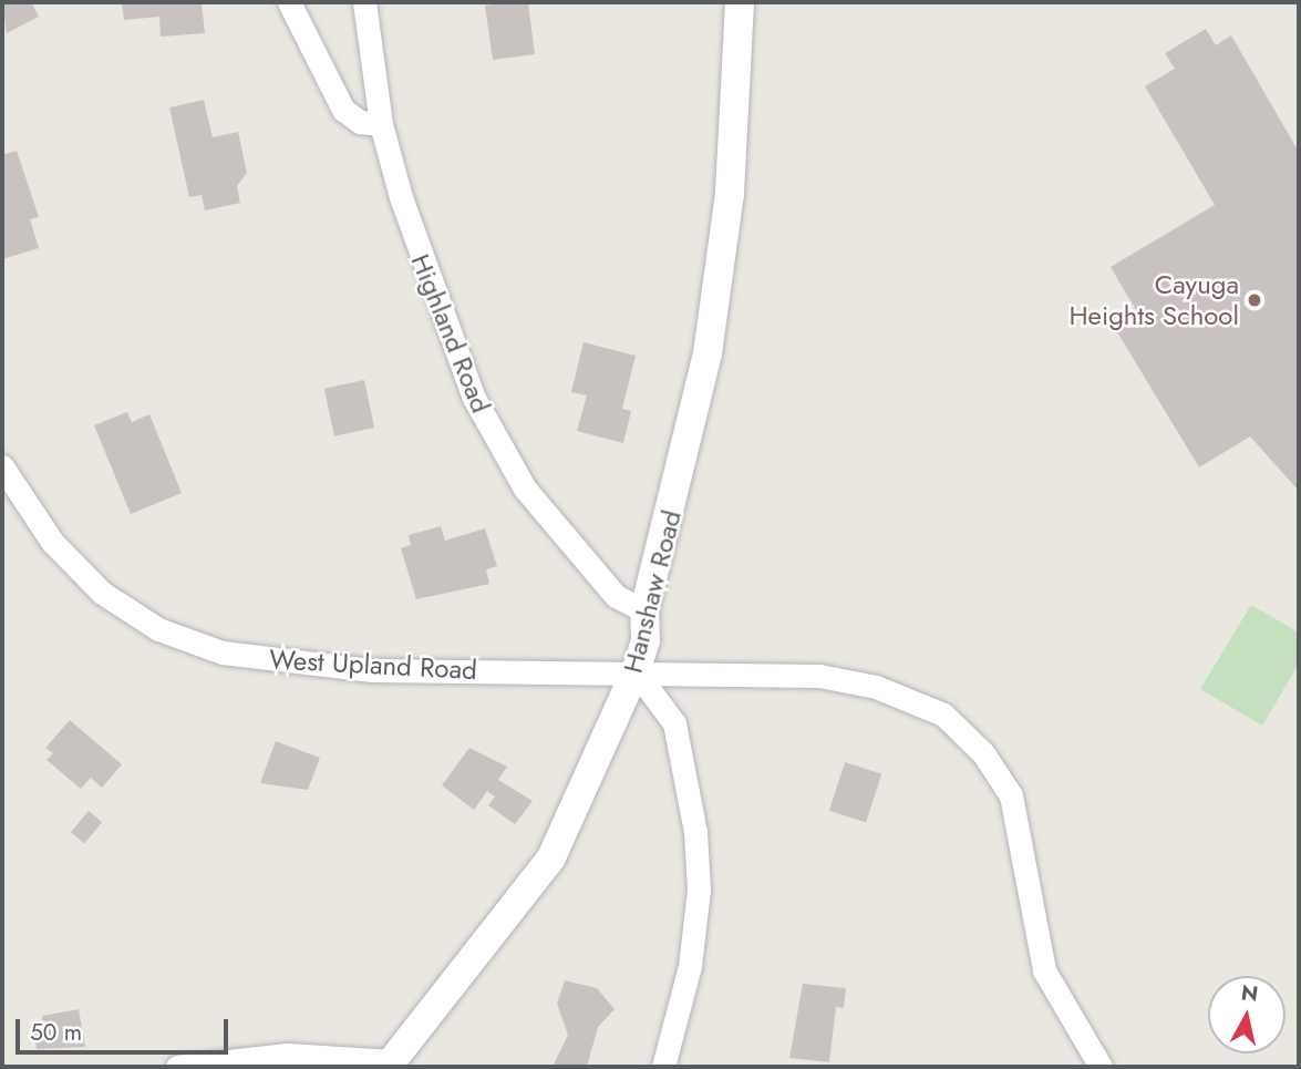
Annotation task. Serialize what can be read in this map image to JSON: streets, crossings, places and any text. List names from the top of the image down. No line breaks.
{"streets":{"street":["Highland Road","Hanshaw Road","West Upland Road"]},"crossings":[["Highland Road","Hanshaw Road"],["Hanshaw Road","West Upland Road"]],"places":["Cayuga Heights School"],"scale_bar":"50 m","north":"top"}
